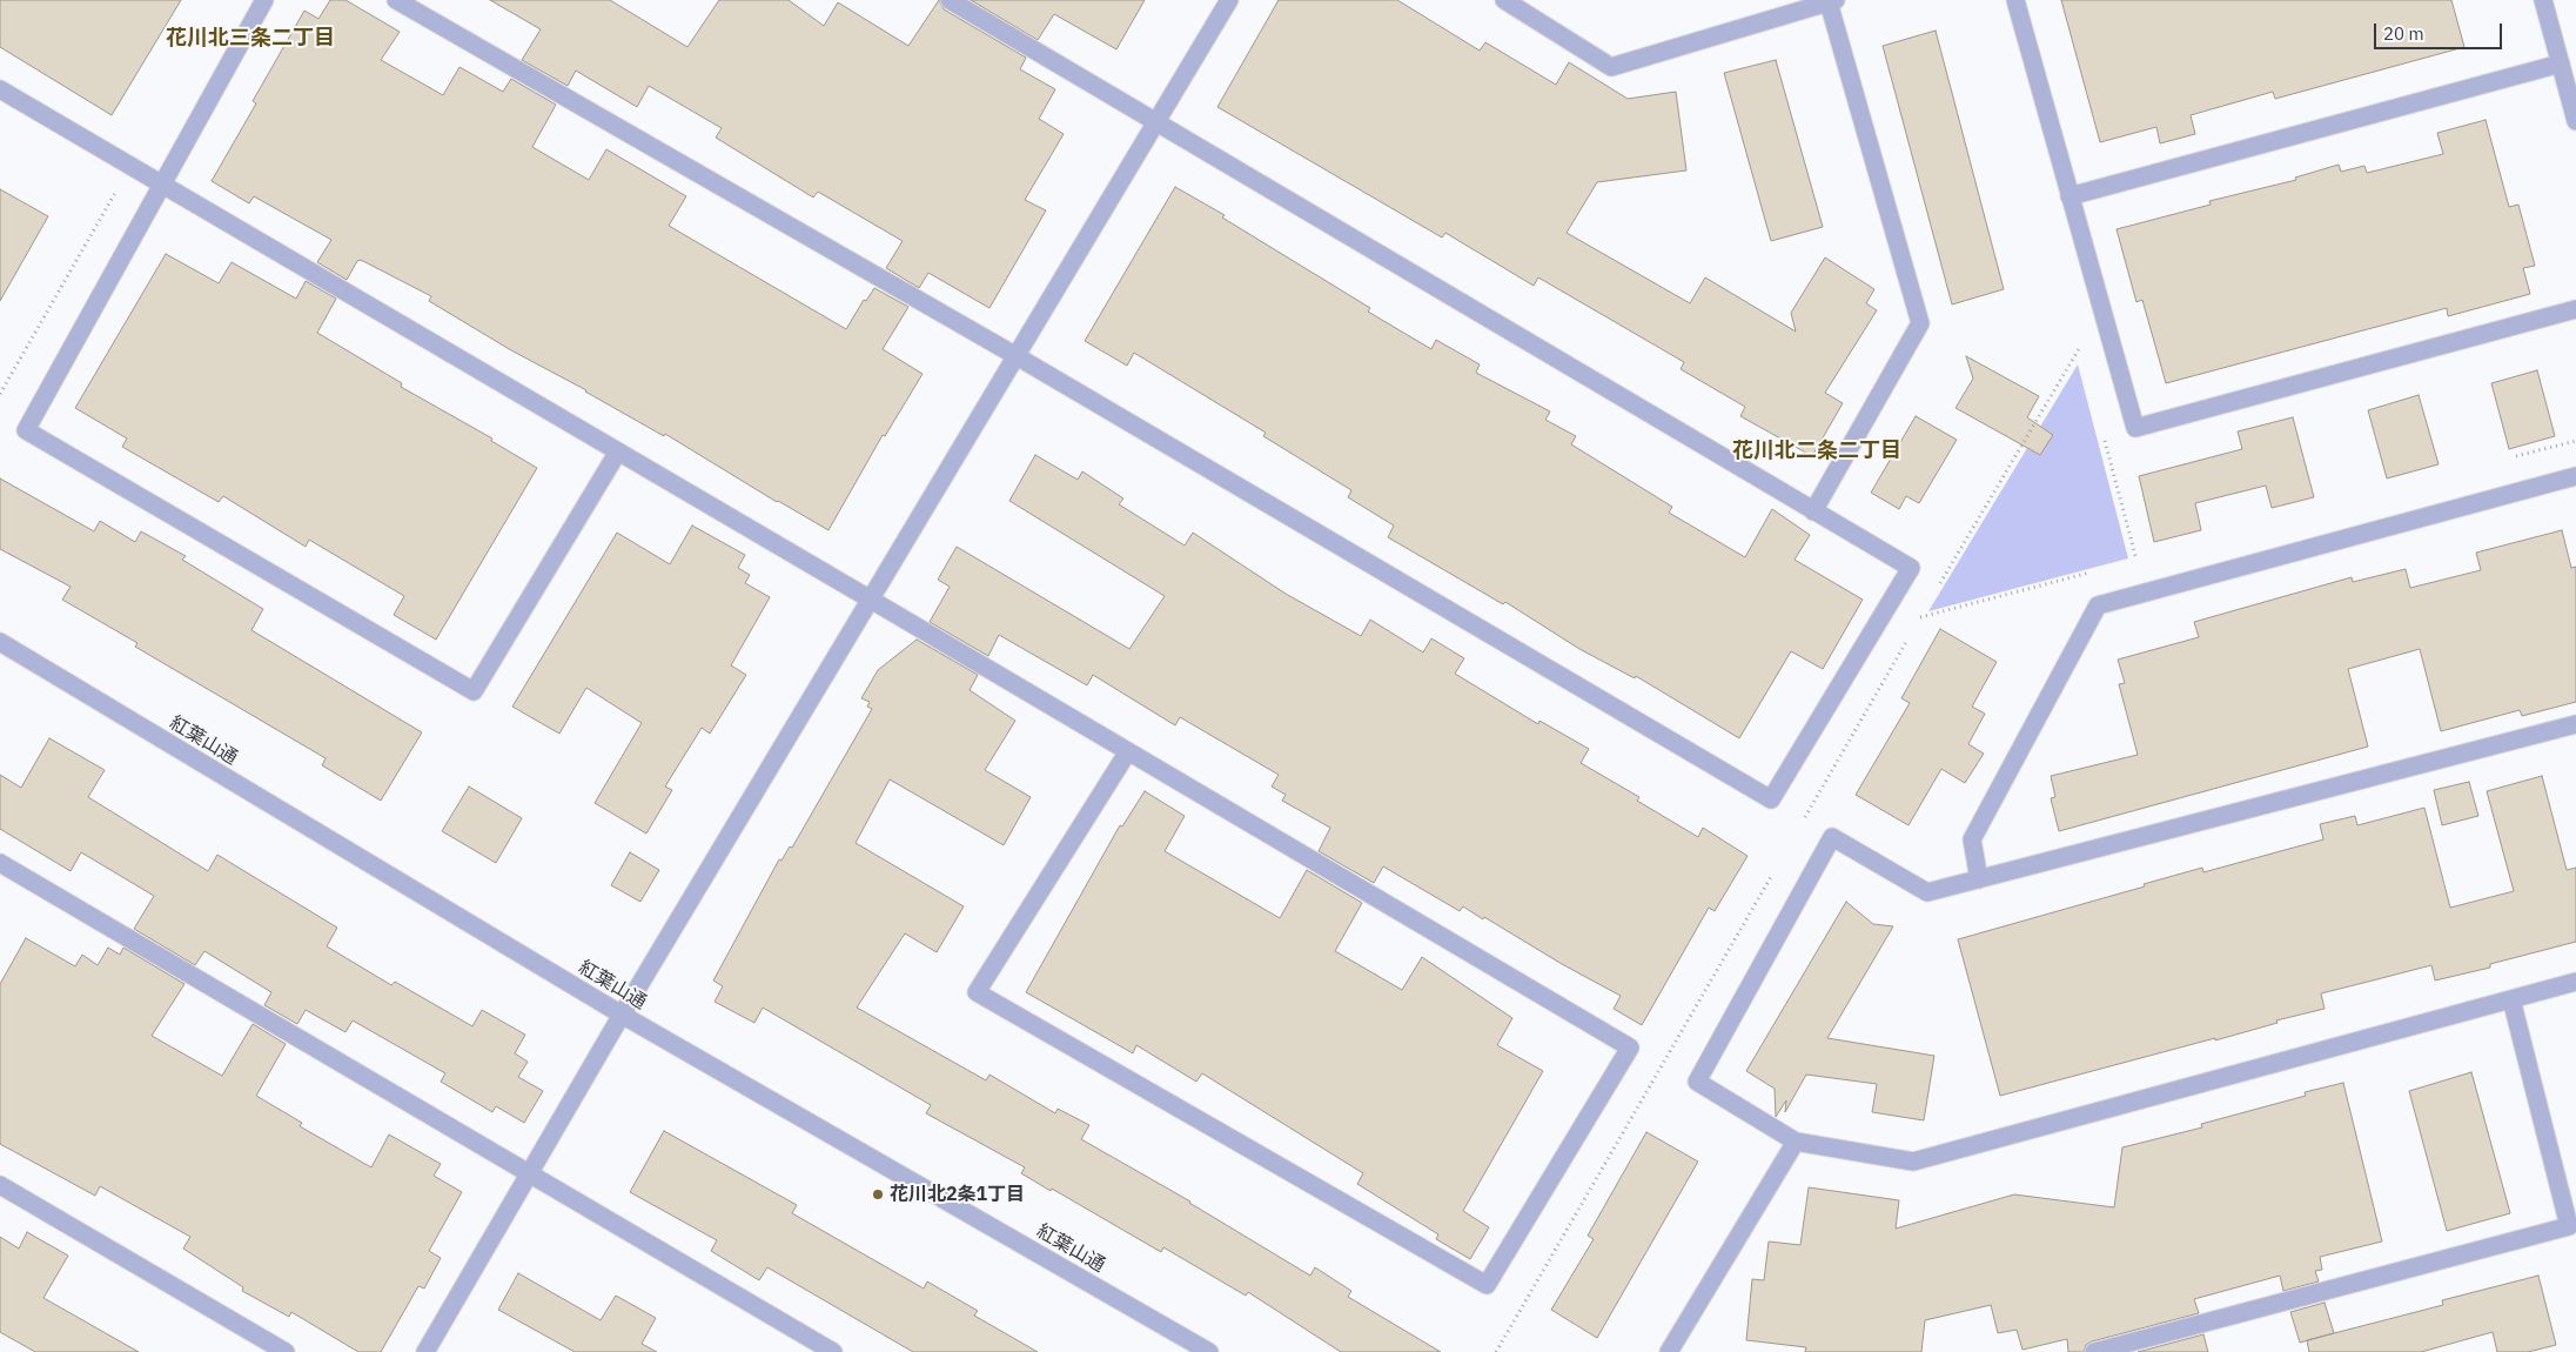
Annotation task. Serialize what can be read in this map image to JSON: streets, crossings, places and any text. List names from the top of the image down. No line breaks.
{"streets":{"street":["紅葉山通"]},"districts":["花川北三条二丁目","花川北二条二丁目"],"places":["花川北2条1丁目"],"scale_bar":"20 m"}
